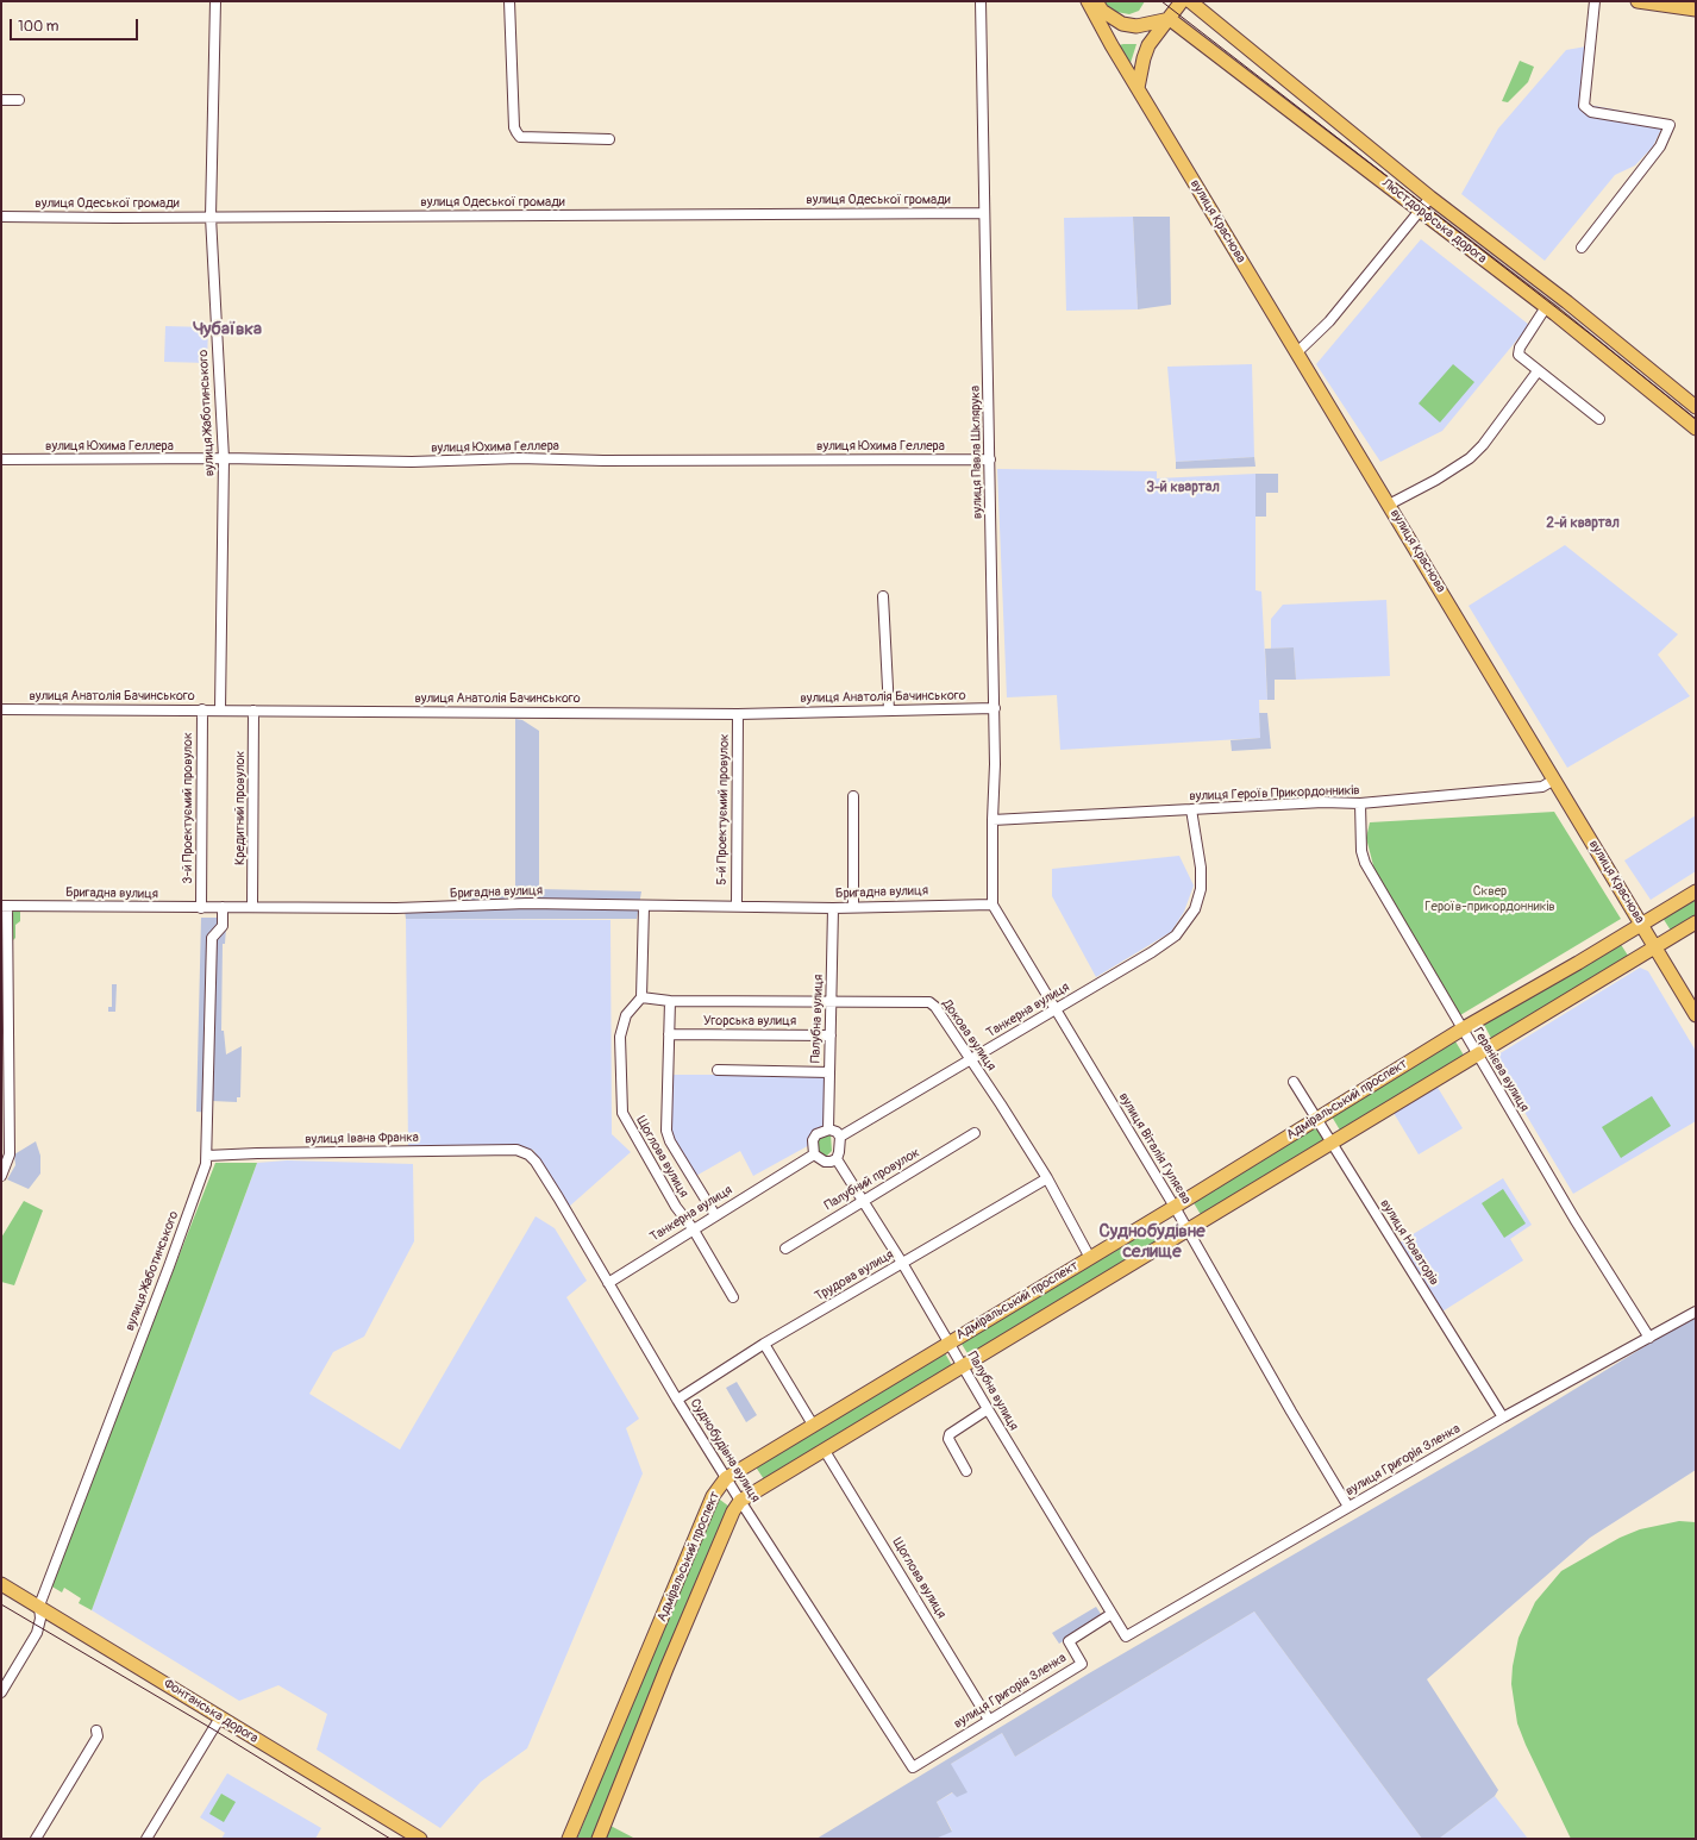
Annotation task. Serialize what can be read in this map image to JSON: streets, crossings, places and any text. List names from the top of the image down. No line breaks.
{"streets":{"main road":["вулиця Краснова","Люстдорфська дорога","Адміральський проспект","Фонтанська дорога"],"street":["вулиця Одеської громади","вулиця Жаботинського","вулиця Юхима Геллера","вулиця Павла Шклярука","вулиця Анатолія Бачинського","вулиця Героїв Прикордонників","3-й Проектуємий провулок","Кредитний провулок","5-й Проектуємий провулок","Бригадна вулиця","Танкерна вулиця","Палубна вулиця","Угорська вулиця","Докова вулиця","Геранієва вулиця","вулиця Івана Франка","вулиця Віталія Гуляєва","Щоглова вулиця","Палубний провулок","вулиця Новаторів","Трудова вулиця","Суднобудівна вулиця","вулиця Григорія Зленка"]},"crossings":[["вулиця Одеської громади","вулиця Жаботинського"],["вулиця Одеської громади","вулиця Павла Шклярука"],["вулиця Краснова","вулиця Героїв Прикордонників"],["вулиця Краснова","Адміральський проспект"],["вулиця Жаботинського","вулиця Юхима Геллера"],["вулиця Жаботинського","вулиця Анатолія Бачинського"],["вулиця Жаботинського","Бригадна вулиця"],["вулиця Жаботинського","вулиця Івана Франка"],["вулиця Жаботинського","Фонтанська дорога"],["вулиця Юхима Геллера","вулиця Павла Шклярука"],["вулиця Павла Шклярука","вулиця Анатолія Бачинського"],["вулиця Павла Шклярука","вулиця Героїв Прикордонників"],["вулиця Павла Шклярука","Бригадна вулиця"],["вулиця Павла Шклярука","вулиця Віталія Гуляєва"],["вулиця Анатолія Бачинського","3-й Проектуємий провулок"],["вулиця Анатолія Бачинського","Кредитний провулок"],["вулиця Анатолія Бачинського","5-й Проектуємий провулок"],["вулиця Героїв Прикордонників","Танкерна вулиця"],["вулиця Героїв Прикордонників","Геранієва вулиця"],["3-й Проектуємий провулок","Бригадна вулиця"],["Кредитний провулок","Бригадна вулиця"],["5-й Проектуємий провулок","Бригадна вулиця"],["Бригадна вулиця","Палубна вулиця"],["Бригадна вулиця","вулиця Віталія Гуляєва"],["Танкерна вулиця","Палубна вулиця"],["Танкерна вулиця","Докова вулиця"],["Танкерна вулиця","вулиця Віталія Гуляєва"],["Танкерна вулиця","Щоглова вулиця"],["Танкерна вулиця","Суднобудівна вулиця"],["Палубна вулиця","Угорська вулиця"],["Палубна вулиця","Докова вулиця"],["Палубна вулиця","Адміральський проспект"],["Палубна вулиця","Палубний провулок"],["Палубна вулиця","Трудова вулиця"],["Палубна вулиця","вулиця Григорія Зленка"],["Докова вулиця","Адміральський проспект"],["Докова вулиця","Щоглова вулиця"],["Докова вулиця","Трудова вулиця"],["Геранієва вулиця","Адміральський проспект"],["Геранієва вулиця","вулиця Григорія Зленка"],["Адміральський проспект","вулиця Віталія Гуляєва"],["Адміральський проспект","Щоглова вулиця"],["Адміральський проспект","вулиця Новаторів"],["Адміральський проспект","Суднобудівна вулиця"],["вулиця Івана Франка","Суднобудівна вулиця"],["вулиця Віталія Гуляєва","вулиця Григорія Зленка"],["Щоглова вулиця","вулиця Григорія Зленка"],["вулиця Новаторів","вулиця Григорія Зленка"],["Трудова вулиця","Суднобудівна вулиця"],["Суднобудівна вулиця","вулиця Григорія Зленка"]],"districts":["Чубаївка","3-й квартал","2-й квартал","Суднобудівне селище"],"parks":["Сквер Героїв-прикордонників"],"scale_bar":"100 m"}
